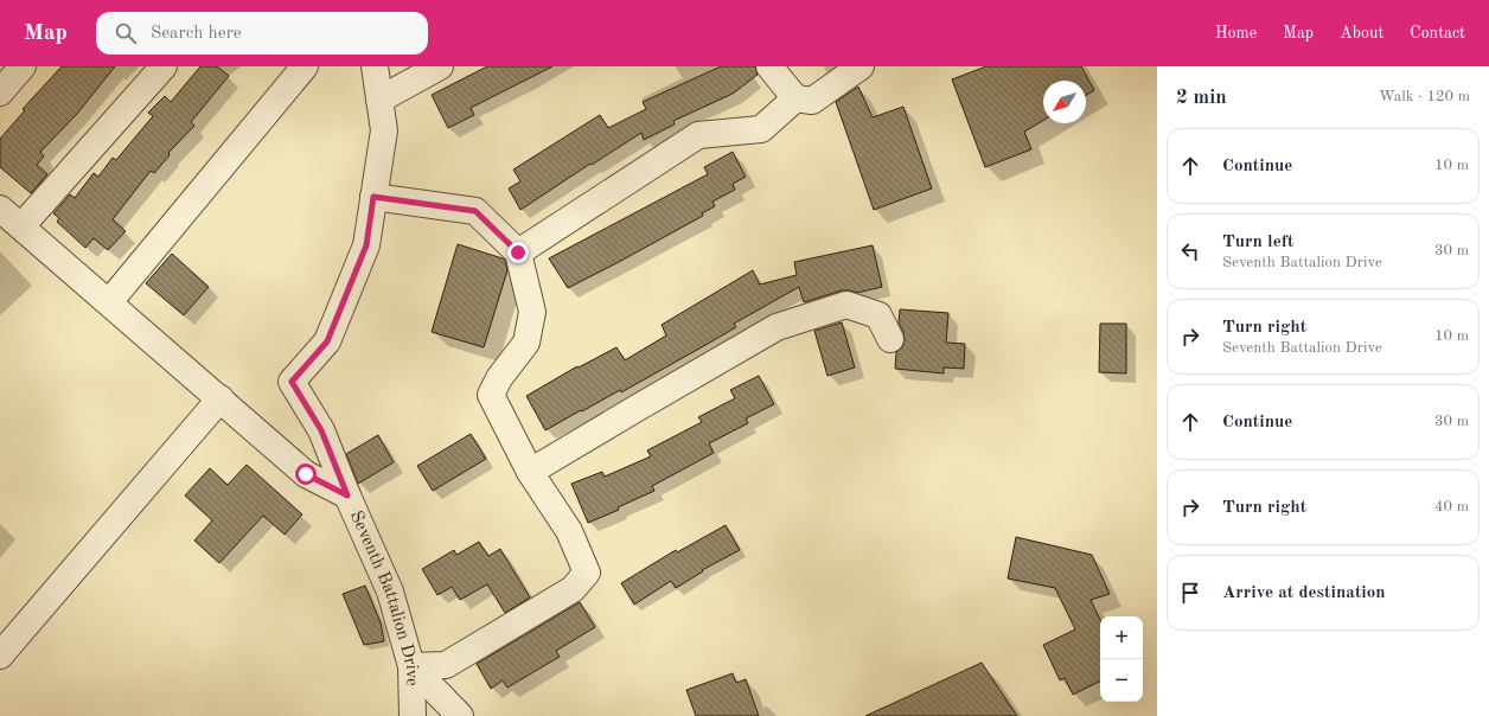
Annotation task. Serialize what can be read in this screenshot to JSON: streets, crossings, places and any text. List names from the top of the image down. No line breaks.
{"streets":{"street":["Seventh Battalion Drive"]},"north":"bottom left","page":{"header":"Map","search":"Search here","nav":["Home","Map","About","Contact"],"heading":["2 min","Walk · 120 m"],"list":[["Continue","10 m"],["Turn left","Seventh Battalion Drive","30 m"],["Turn right","Seventh Battalion Drive","10 m"],["Continue","30 m"],["Turn right","40 m"],"Arrive at destination"],"map_buttons":["+","−"]}}
